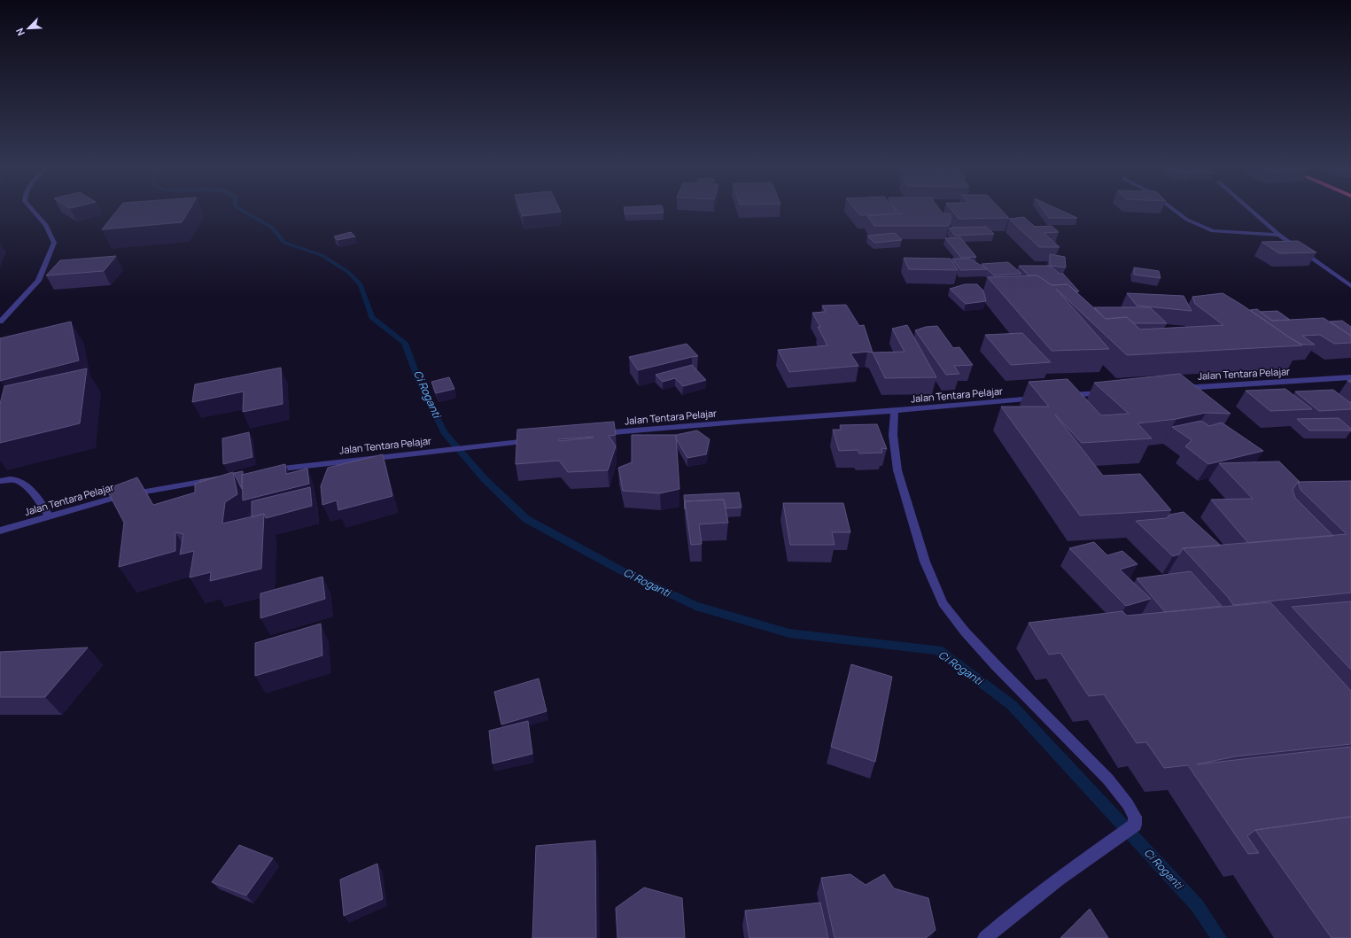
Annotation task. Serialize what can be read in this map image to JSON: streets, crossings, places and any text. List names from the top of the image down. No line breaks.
{"streets":{"street":["Jalan Tentara Pelajar"]},"water":["Ci Roganti"],"north":"bottom left"}
